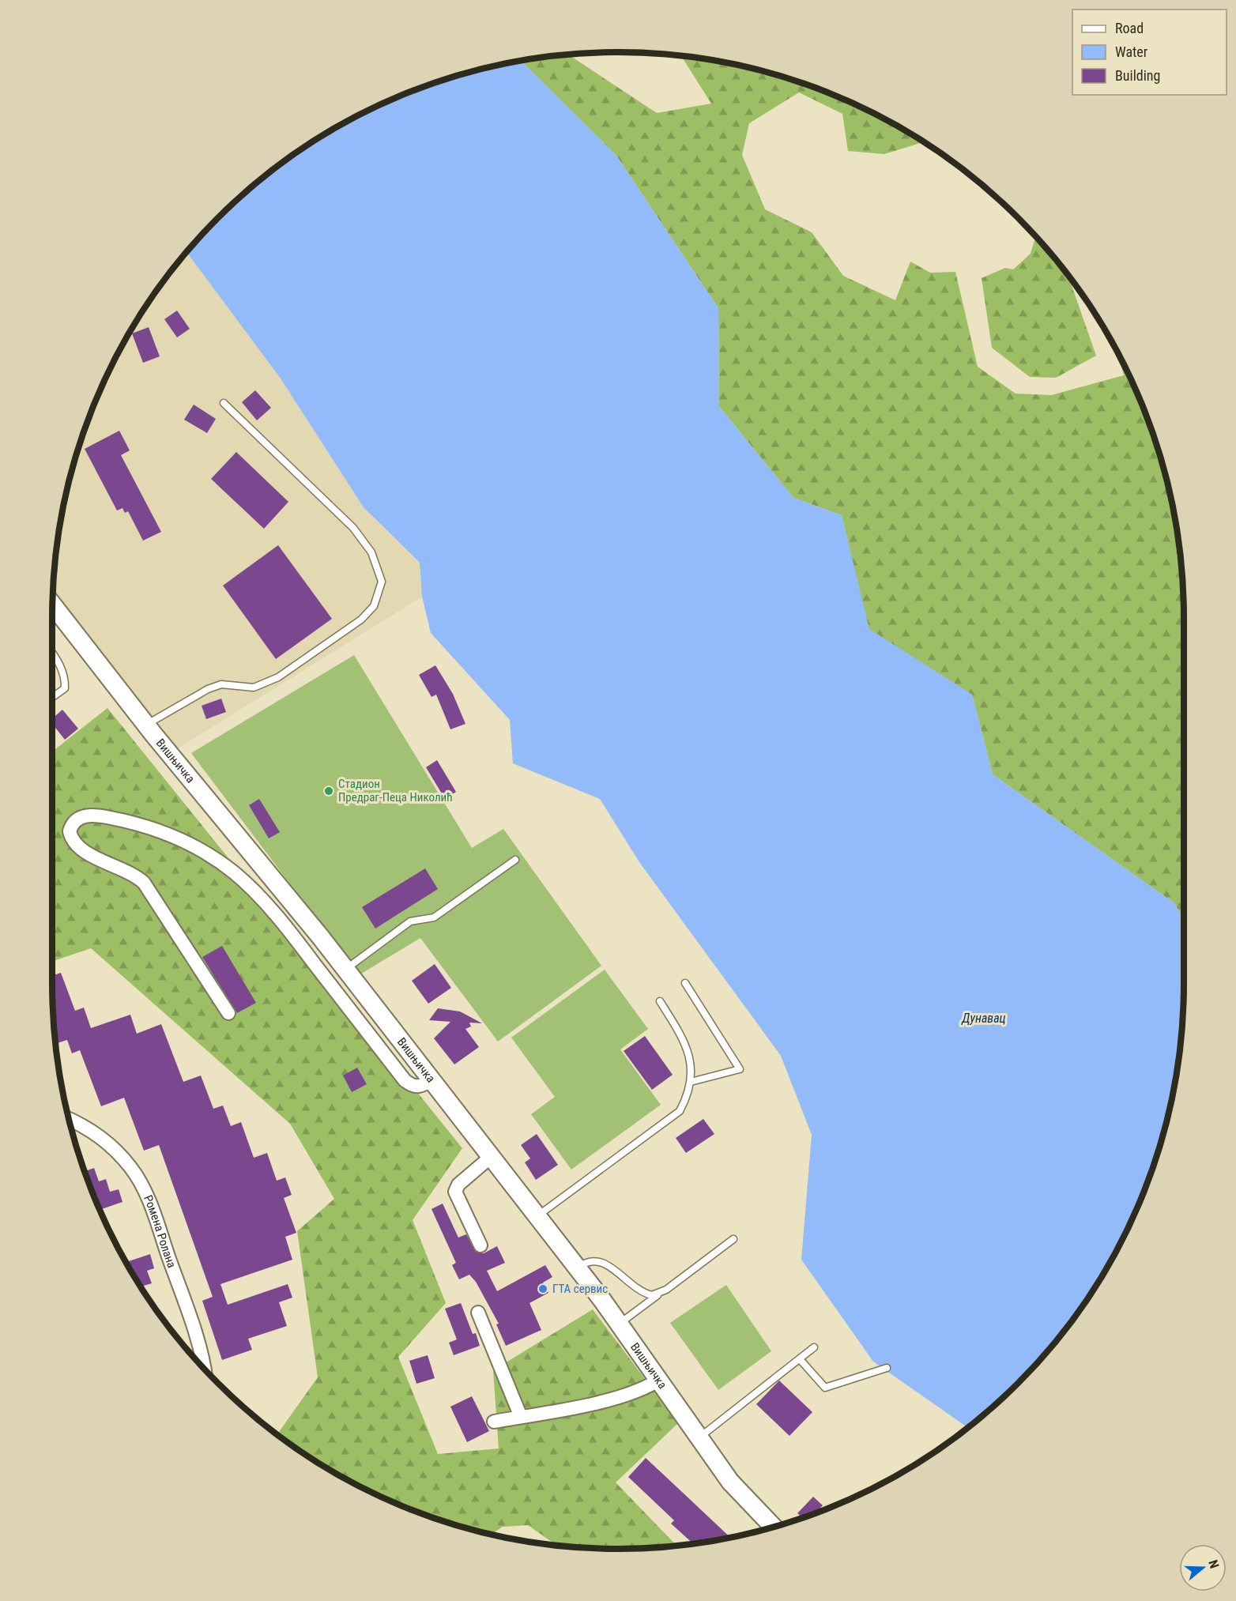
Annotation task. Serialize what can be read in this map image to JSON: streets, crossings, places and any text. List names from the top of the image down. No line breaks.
{"streets":{"street":["Вишњичка","Ромена Ролана"]},"water":["Дунавац"],"places":["Стадион Предраг-Пеца Николић","ГТА сервис"],"legend":["Road","Water","Building"],"north":"right"}
